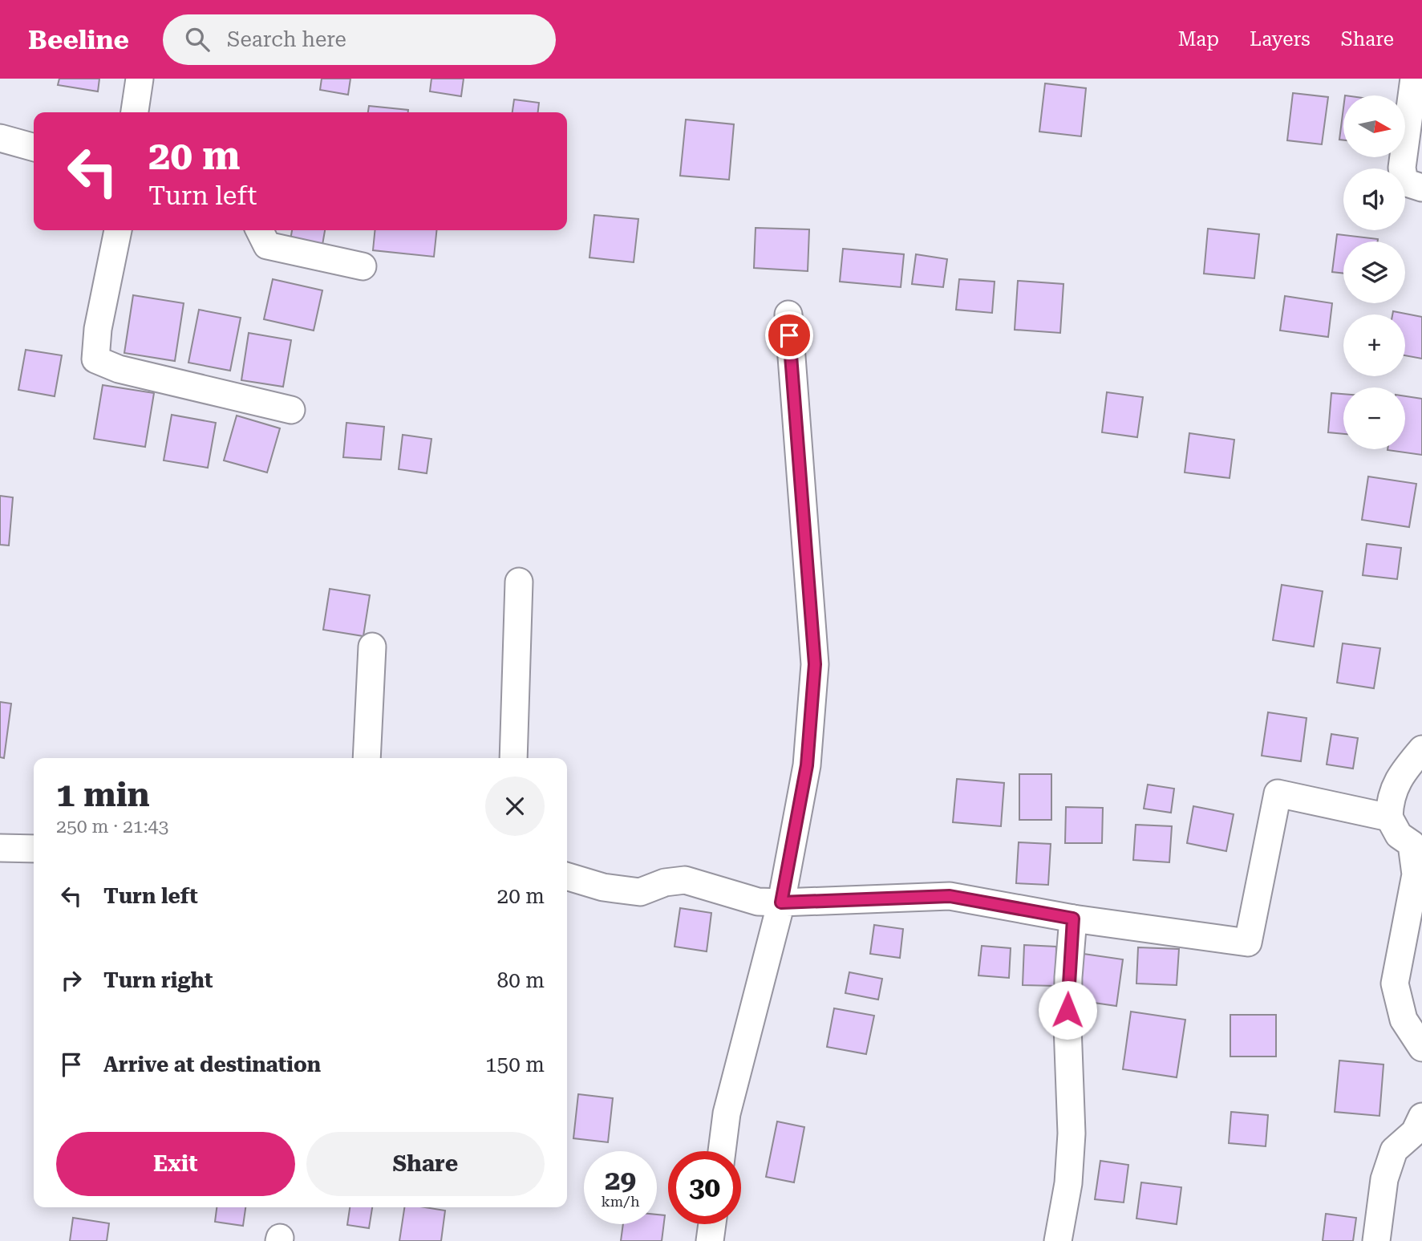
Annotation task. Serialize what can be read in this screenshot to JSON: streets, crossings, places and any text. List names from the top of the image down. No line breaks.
{"north":"right","page":{"header":"Beeline","search":"Search here","nav":["Map","Layers","Share"],"map_buttons":["+","−"],"turn":["20 m","Turn left"],"heading":["1 min","250 m · 21:43"],"list":[{"name":"Turn left","value":"20 m"},{"name":"Turn right","value":"80 m"},{"name":"Arrive at destination","value":"150 m"}],"buttons":["Exit","Share"],"speed":"29 km/h","limit":"30"}}
